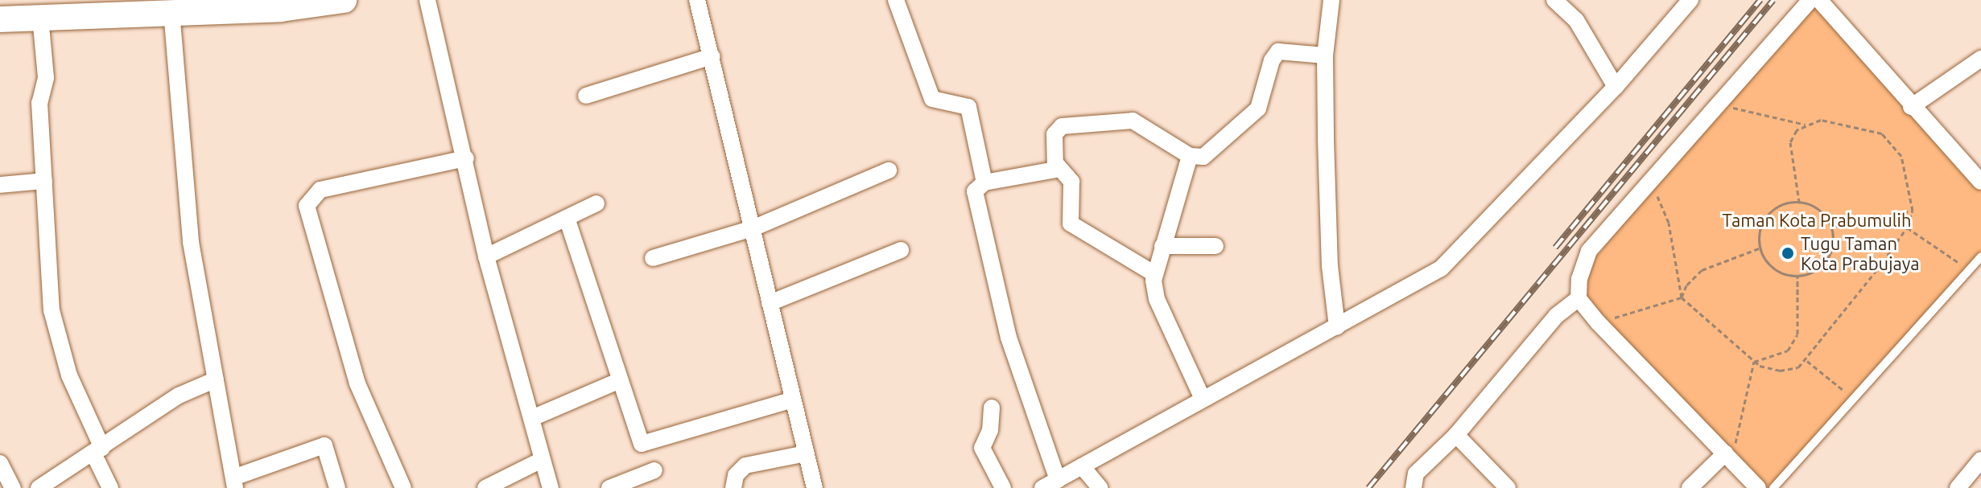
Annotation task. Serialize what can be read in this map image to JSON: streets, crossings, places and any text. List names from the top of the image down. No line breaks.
{"parks":["Taman Kota Prabumulih"],"places":["Tugu Taman Kota Prabujaya"]}
